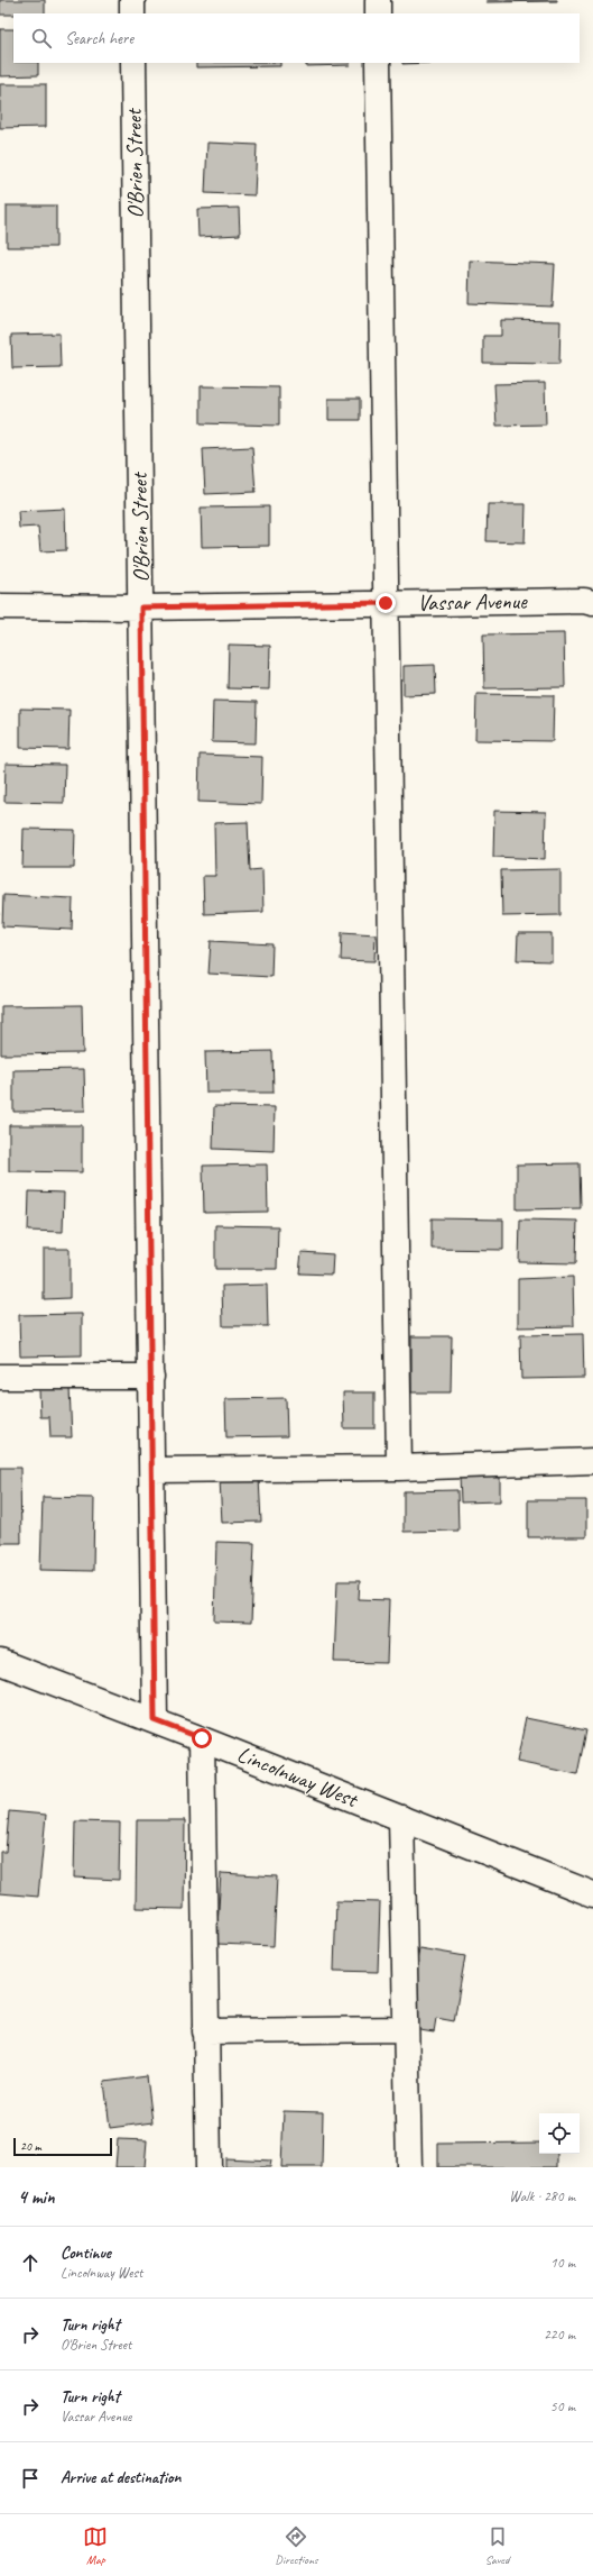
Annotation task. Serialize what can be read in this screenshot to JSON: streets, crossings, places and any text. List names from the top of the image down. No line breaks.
{"streets":{"street":["O'Brien Street","Vassar Avenue","Lincolnway West"]},"crossings":[["O'Brien Street","Vassar Avenue"],["O'Brien Street","Lincolnway West"]],"scale_bar":"20 m","page":{"search":"Search here","scale":"20 m","heading":["4 min","Walk · 280 m"],"list":[["Continue","Lincolnway West","10 m"],["Turn right","O'Brien Street","220 m"],["Turn right","Vassar Avenue","50 m"],"Arrive at destination"],"nav":["Map","Directions","Saved"]}}
